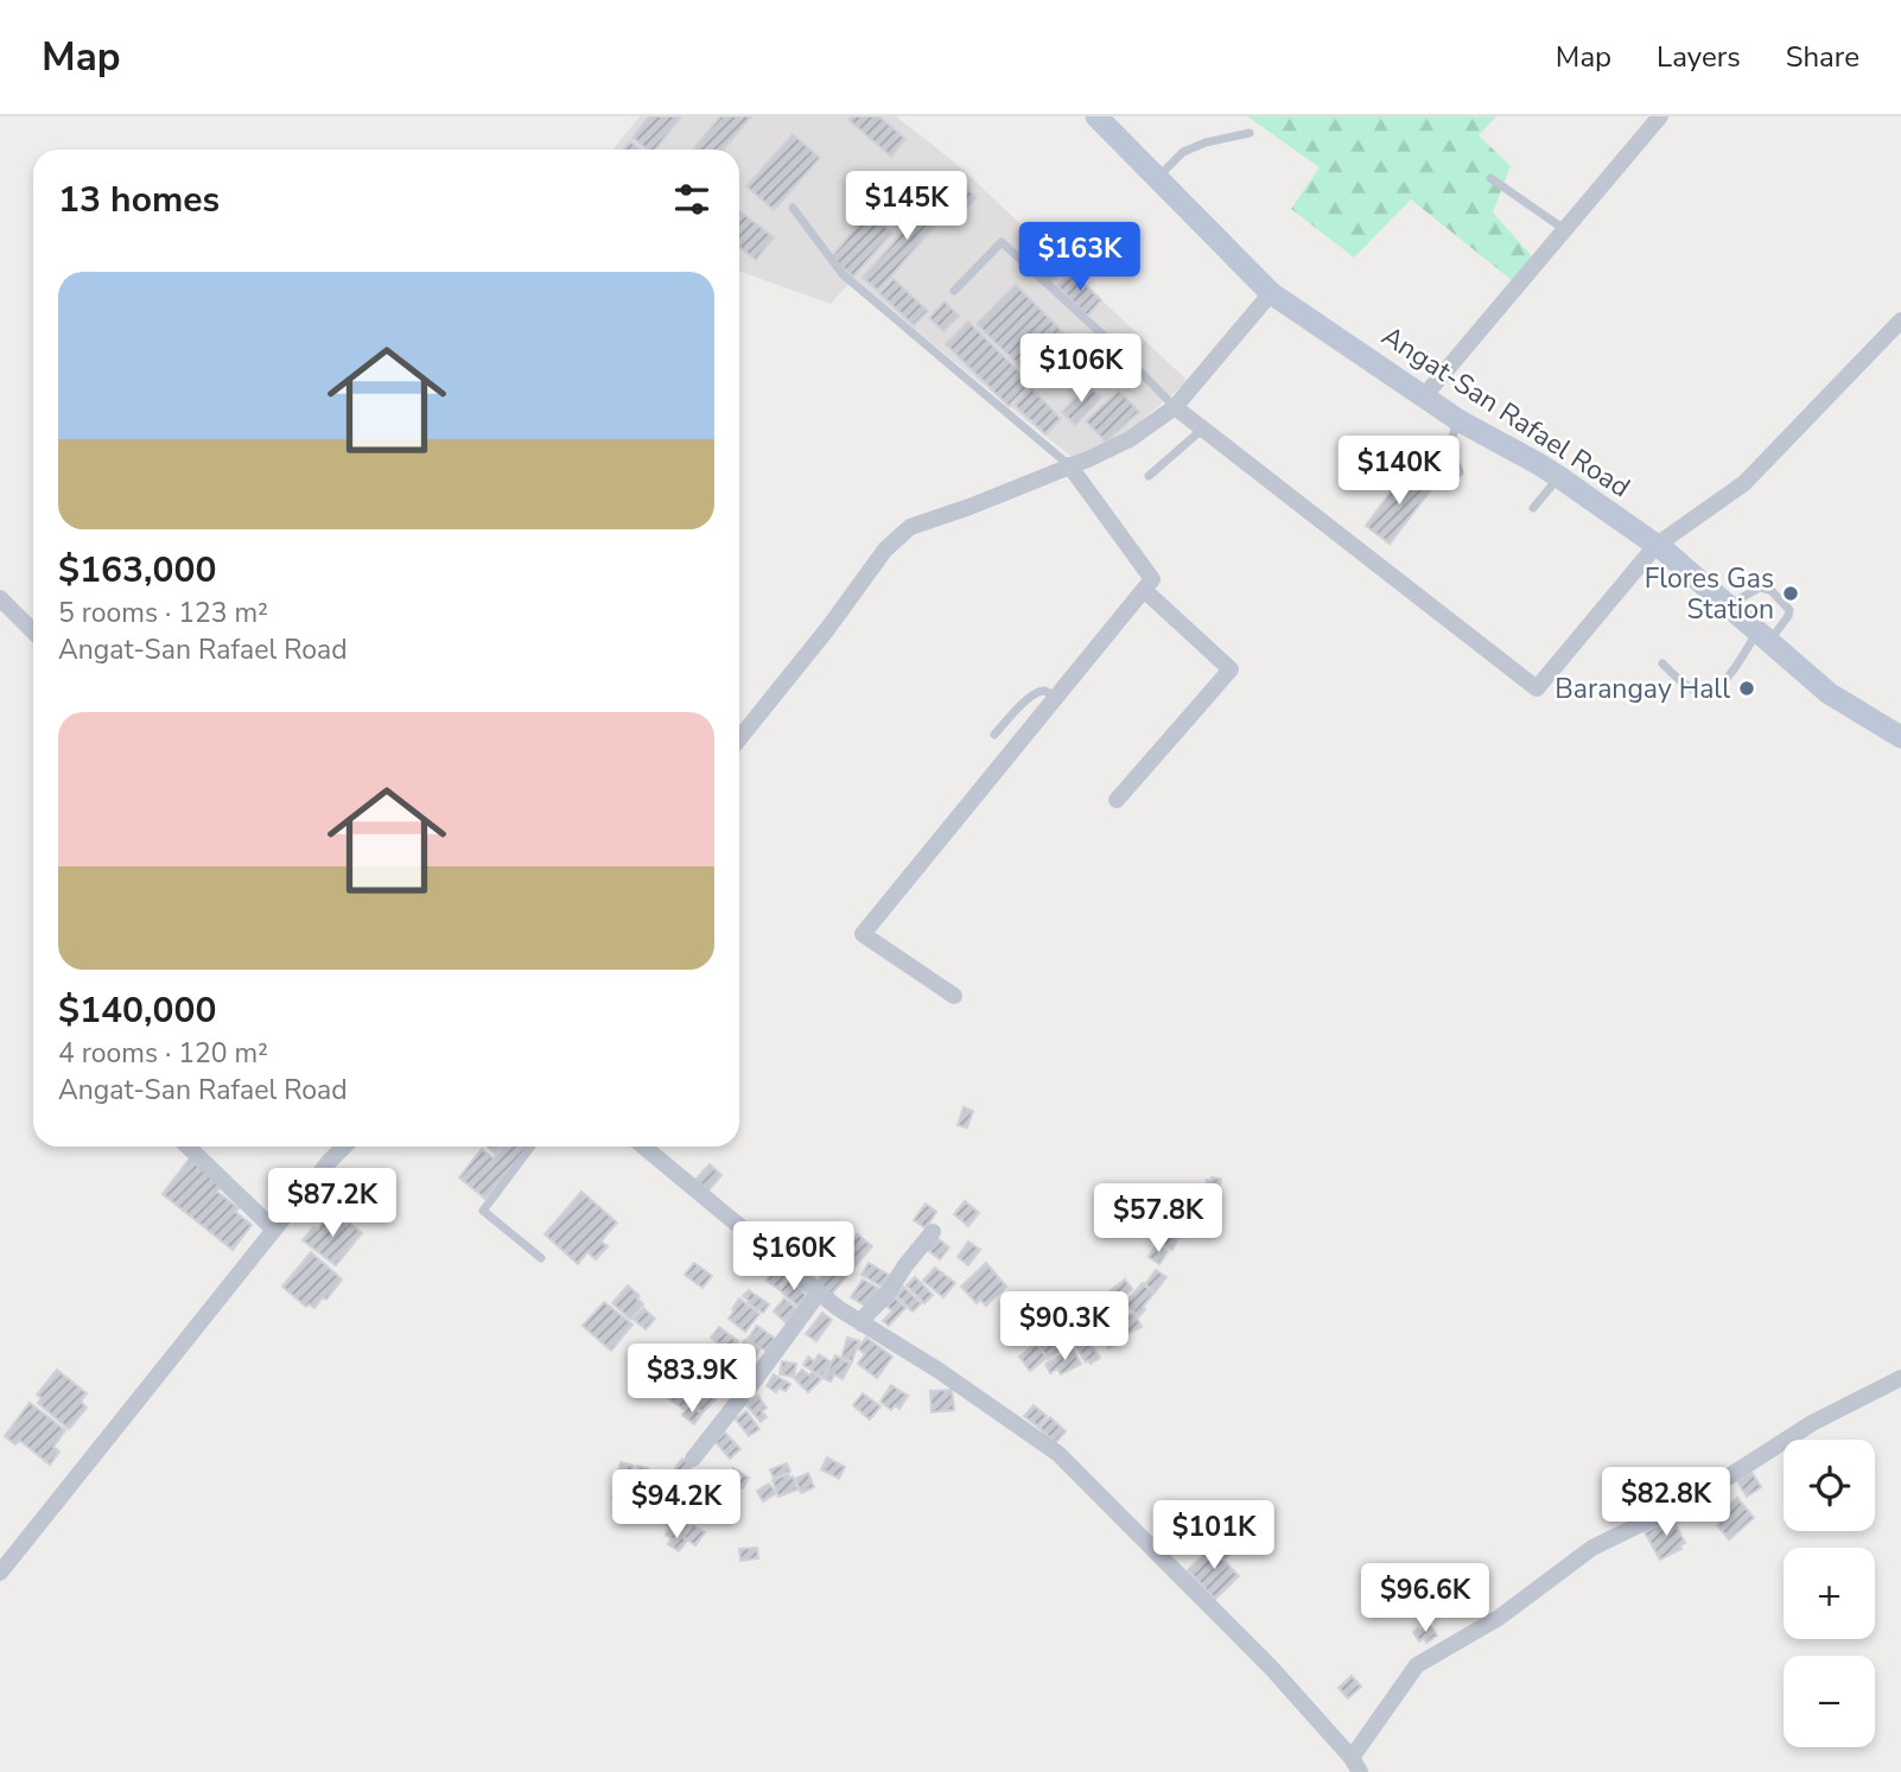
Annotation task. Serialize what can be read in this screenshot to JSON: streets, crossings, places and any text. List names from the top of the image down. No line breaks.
{"streets":{"main road":["Angat-San Rafael Road"]},"places":["Flores Gas Station","Barangay Hall"],"page":{"header":"Map","nav":["Map","Layers","Share"],"heading":"13 homes","price":["$145K","$163K","$106K","$140K","$87.2K","$57.8K","$160K","$90.3K","$83.9K","$82.8K","$94.2K","$101K","$96.6K"],"list":[{"name":"$163,000","note":"5 rooms · 123 m² · Angat-San Rafael Road"},{"name":"$140,000","note":"4 rooms · 120 m² · Angat-San Rafael Road"}],"map_buttons":["+","−"]}}
